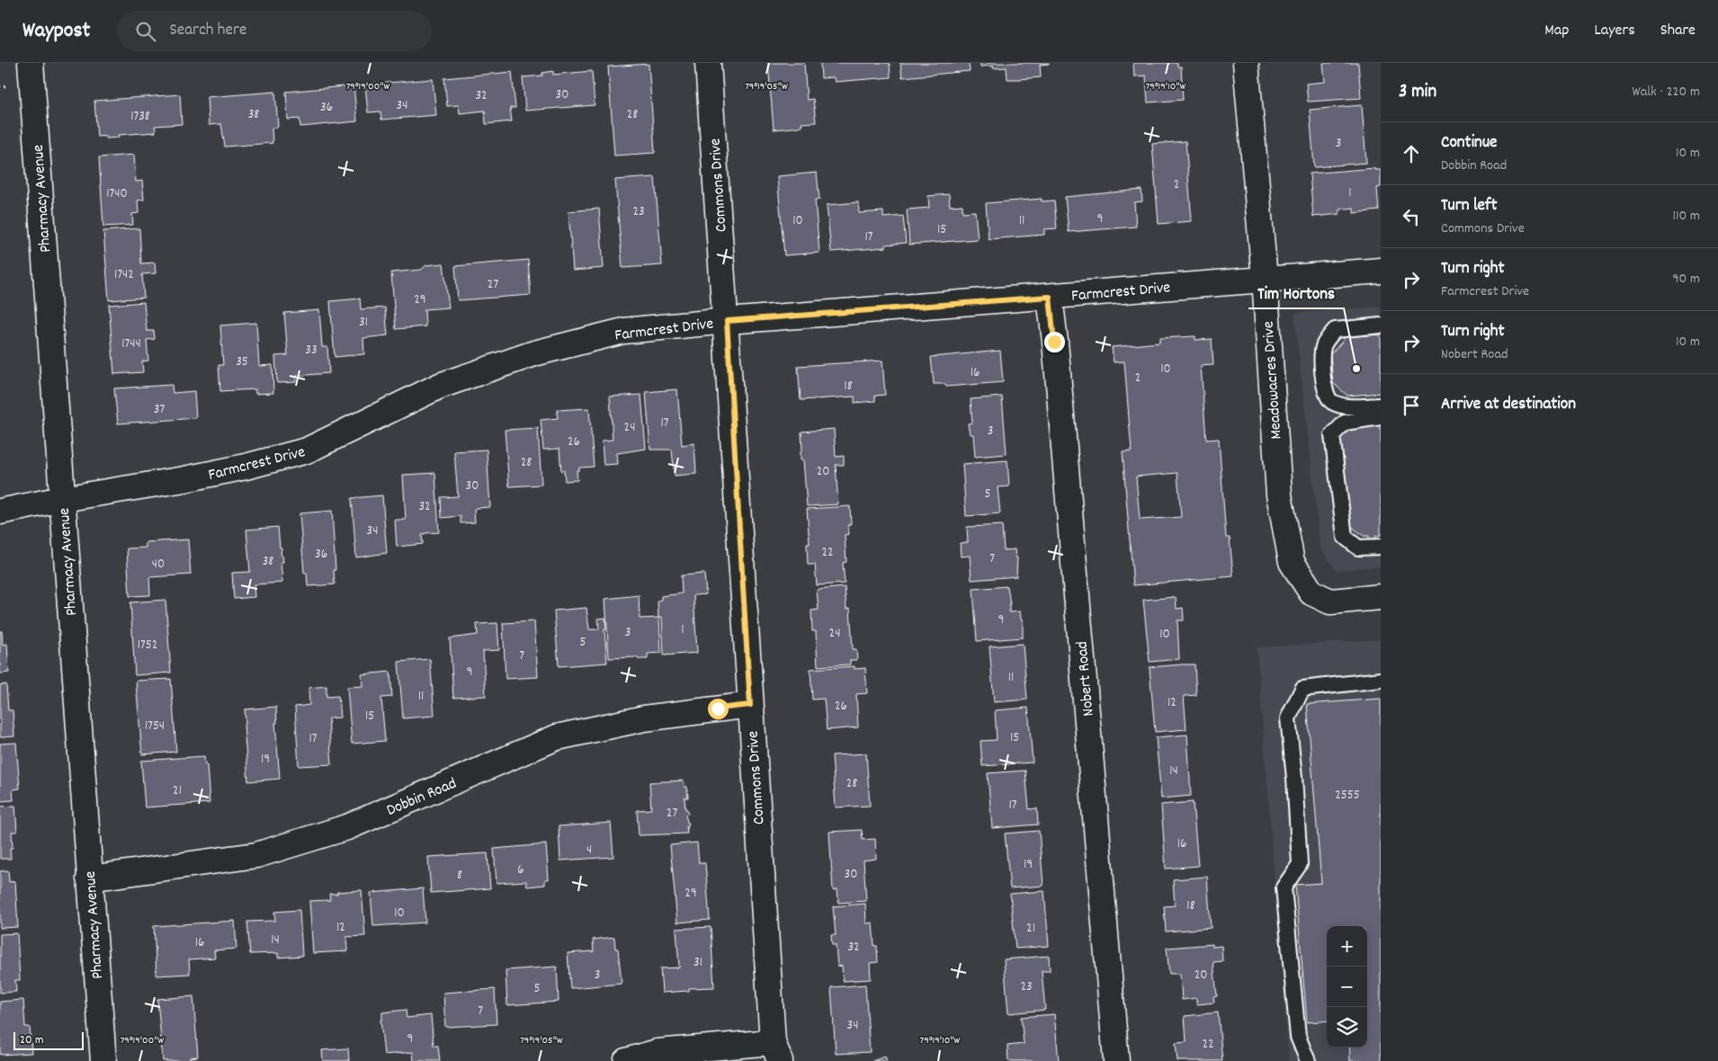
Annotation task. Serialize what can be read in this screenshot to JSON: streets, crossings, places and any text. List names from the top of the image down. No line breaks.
{"streets":{"street":["Commons Drive","Pharmacy Avenue","Farmcrest Drive","Meadowacres Drive","Nobert Road","Dobbin Road"]},"crossings":[["Commons Drive","Farmcrest Drive"],["Commons Drive","Dobbin Road"],["Pharmacy Avenue","Farmcrest Drive"],["Pharmacy Avenue","Dobbin Road"],["Farmcrest Drive","Meadowacres Drive"],["Farmcrest Drive","Nobert Road"]],"places":["Tim Hortons"],"house_numbers":["30","32","34","36","38","28","1738","3","2","1","1740","23","9","10","11","15","17","1742","27","29","31","1744","33","35","10","16","2","18","37","17","24","3","26","28","20","30","5","32","34","22","36","7","38","40","9","1","3","24","10","5","1752","7","9","11","11","12","26","15","1754","15","17","19","14","28","21","2555","17","27","16","4","19","6","30","8","29","18","10","12","21","14","16","32","31","3","20","23","5","7","34","9","22"],"scale_bar":"20 m","page":{"header":"Waypost","search":"Search here","nav":["Map","Layers","Share"],"heading":["3 min","Walk · 220 m"],"list":[["Continue","Dobbin Road","10 m"],["Turn left","Commons Drive","110 m"],["Turn right","Farmcrest Drive","90 m"],["Turn right","Nobert Road","10 m"],"Arrive at destination"],"map_buttons":["+","−"],"scale":"20 m"},"coordinates":["79°19'00\"W","79°19'10\"W","79°19'05\"W"]}
